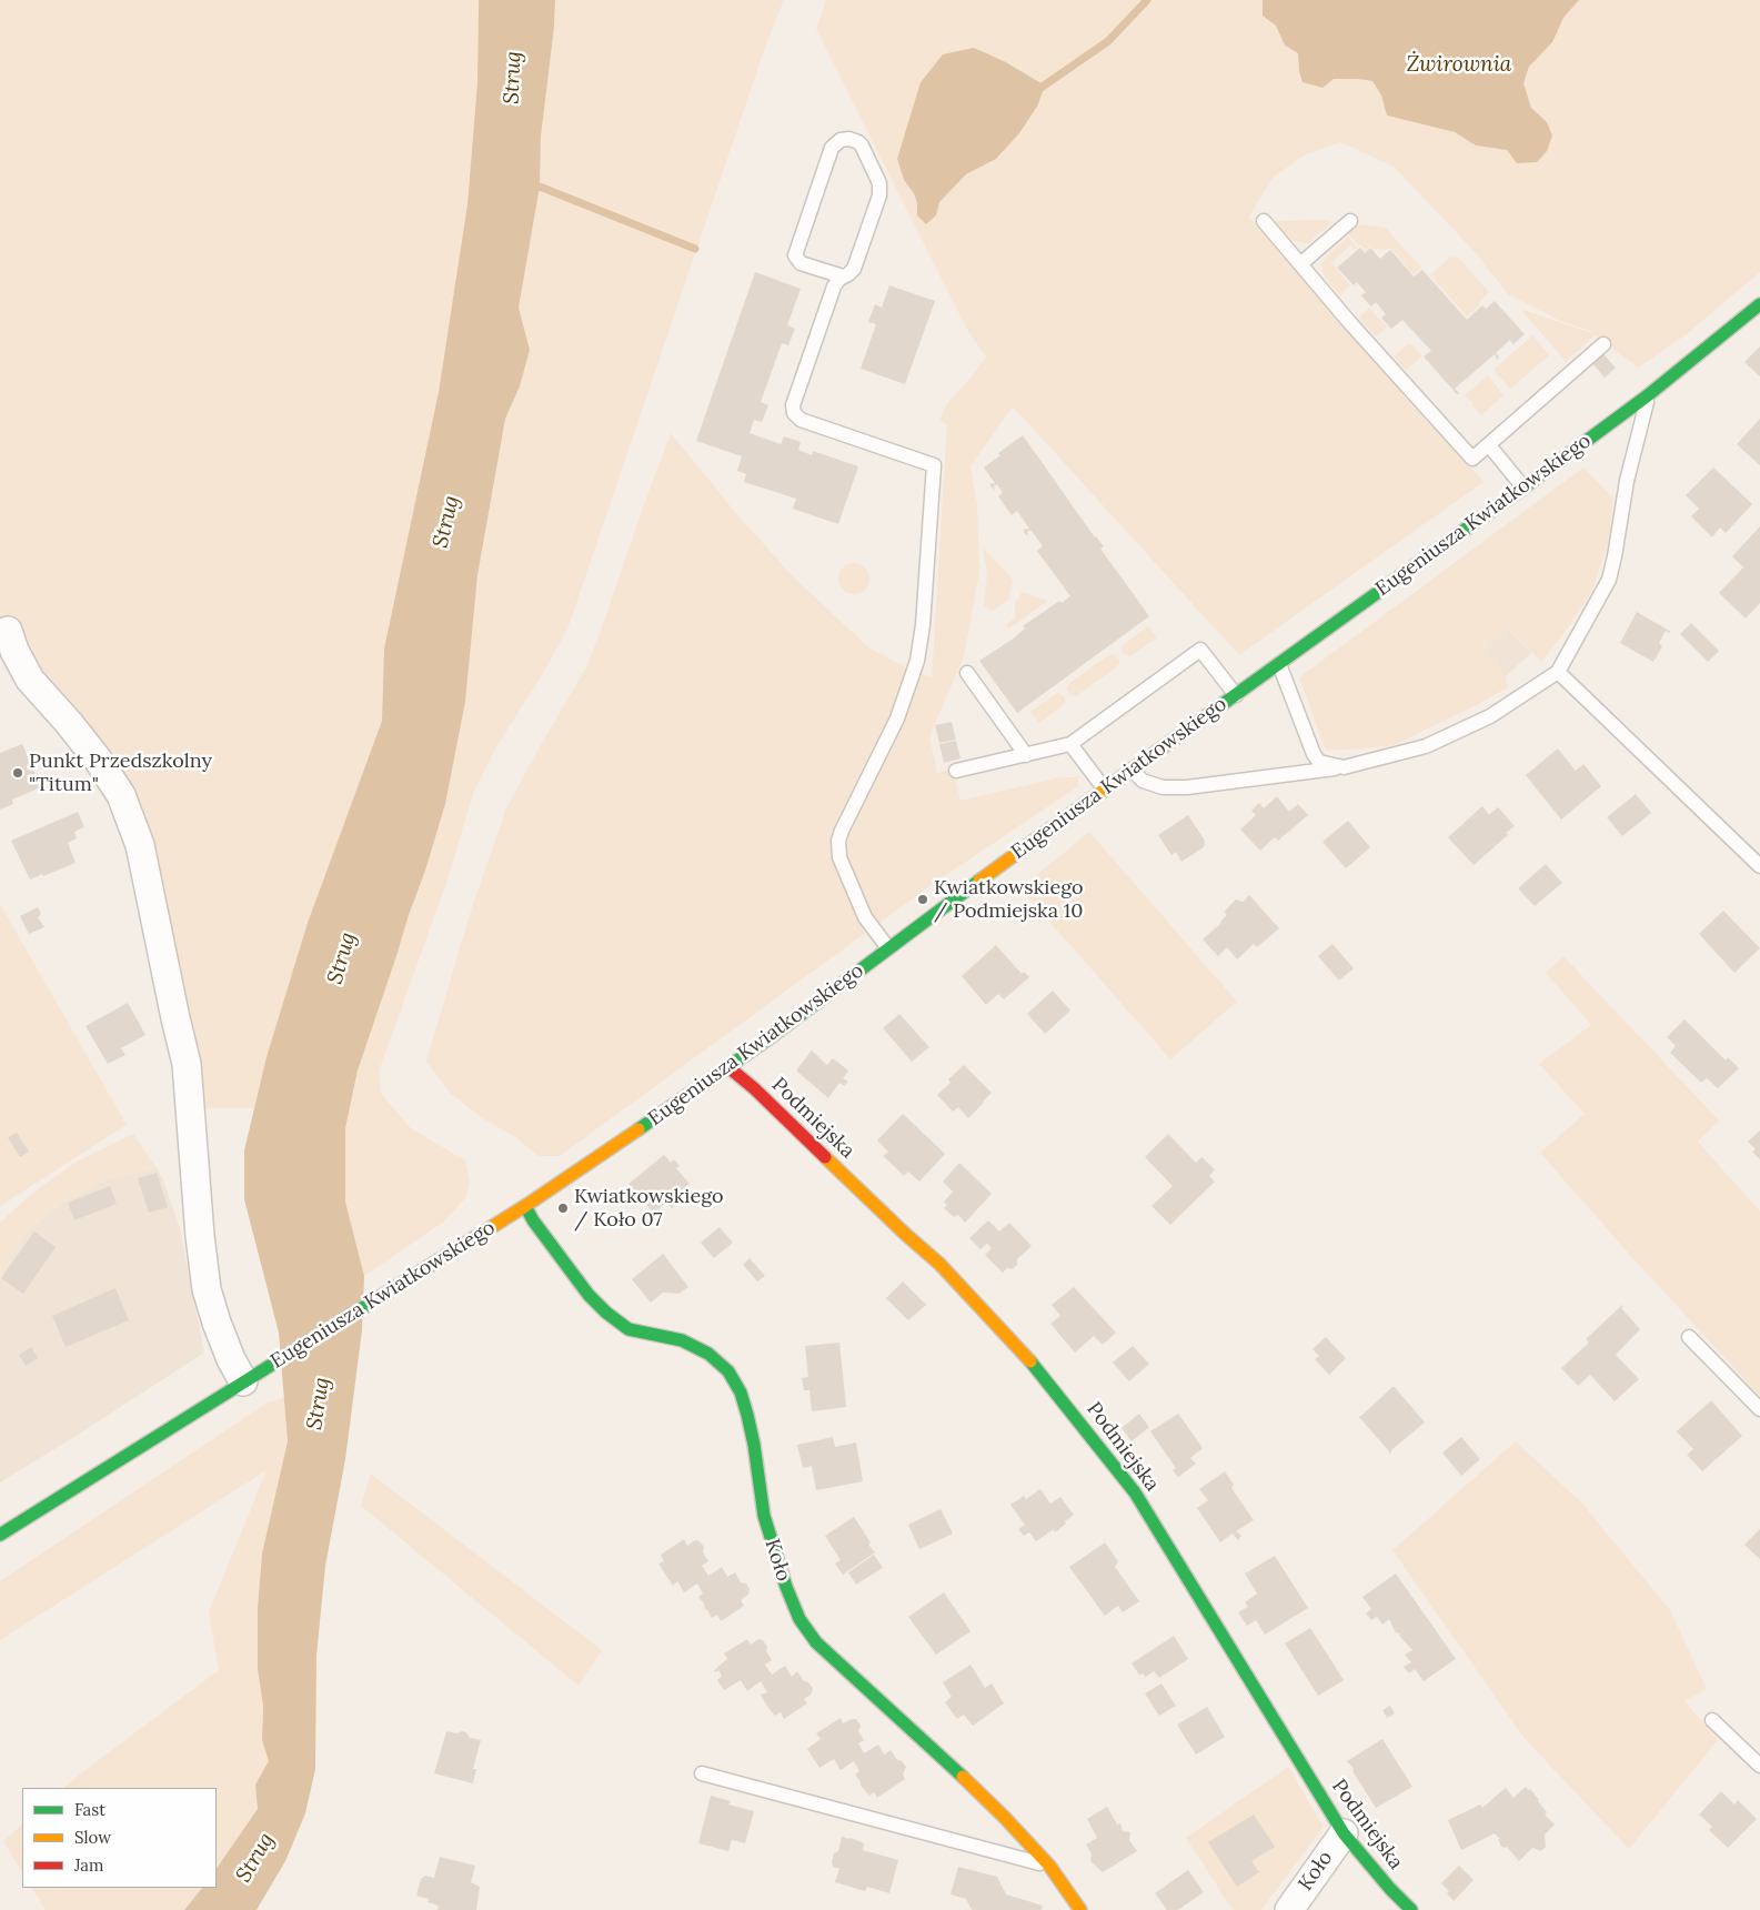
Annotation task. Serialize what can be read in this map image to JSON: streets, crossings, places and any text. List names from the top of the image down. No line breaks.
{"streets":{"street":["Eugeniusza Kwiatkowskiego","Podmiejska","Koło"]},"crossings":[["Eugeniusza Kwiatkowskiego","Podmiejska"],["Eugeniusza Kwiatkowskiego","Koło"],["Podmiejska","Koło"]],"water":["Żwirownia","Strug"],"places":["Punkt Przedszkolny \"Titum\"","Kwiatkowskiego / Podmiejska 10","Kwiatkowskiego / Koło 07"],"legend":["Fast","Slow","Jam"]}
